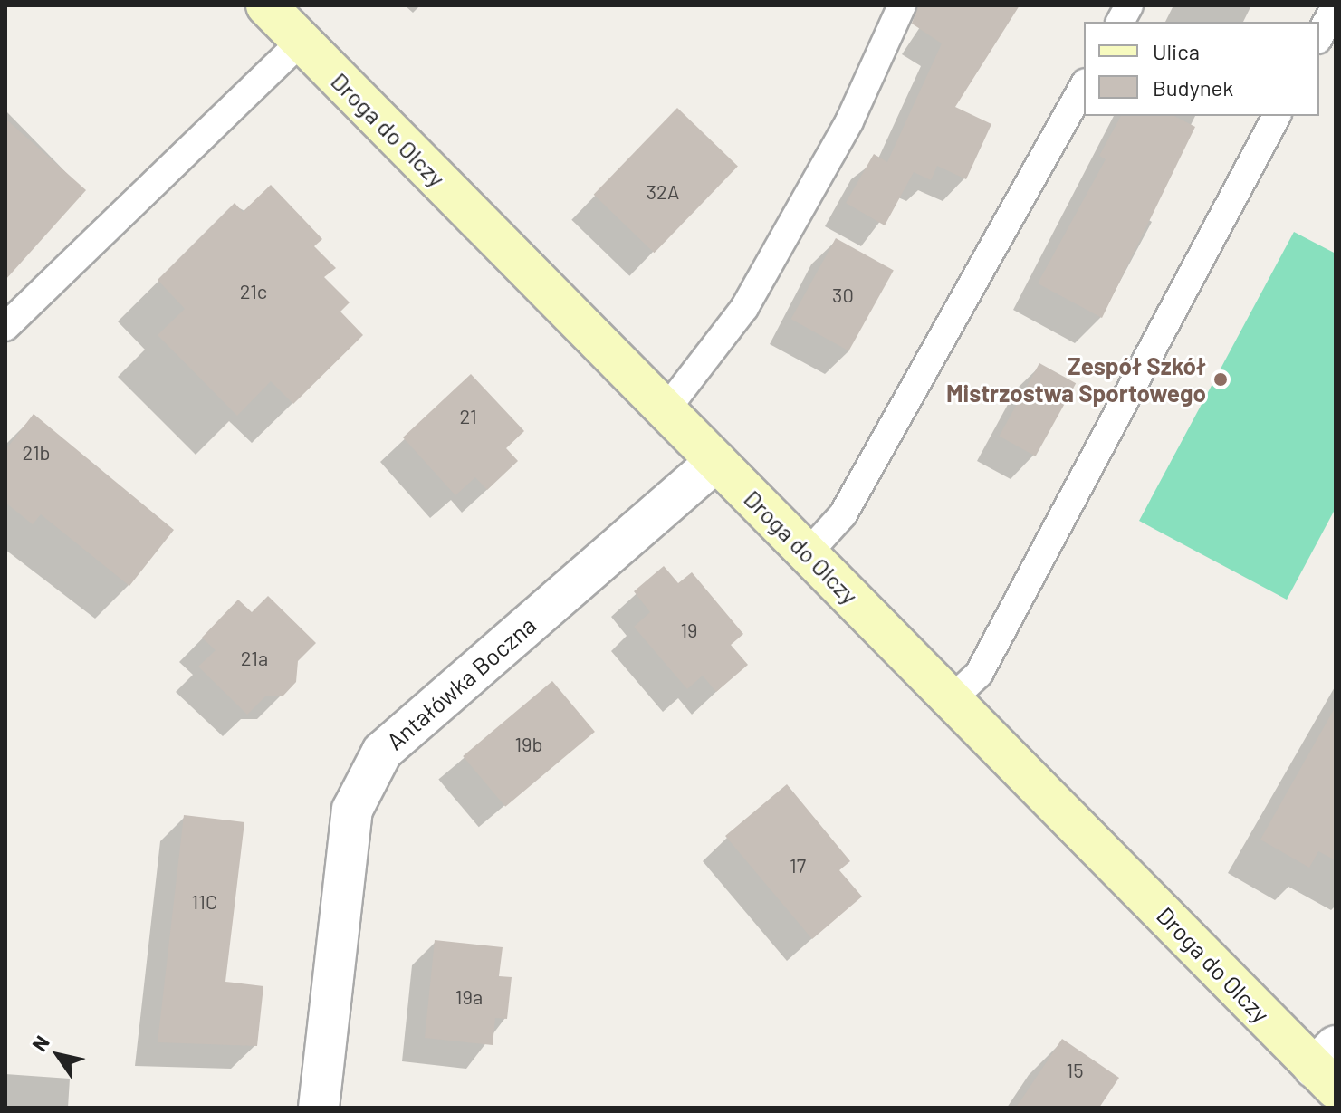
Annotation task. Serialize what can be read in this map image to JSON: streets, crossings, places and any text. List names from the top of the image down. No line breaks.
{"streets":{"street":["Droga do Olczy","Antałówka Boczna"]},"crossings":[["Droga do Olczy","Antałówka Boczna"]],"places":["Zespół Szkół Mistrzostwa Sportowego"],"house_numbers":["32A","21c","30","21","21b","19","21a","19b","17","11C","19a","15"],"legend":["Ulica","Budynek"],"north":"top left"}
